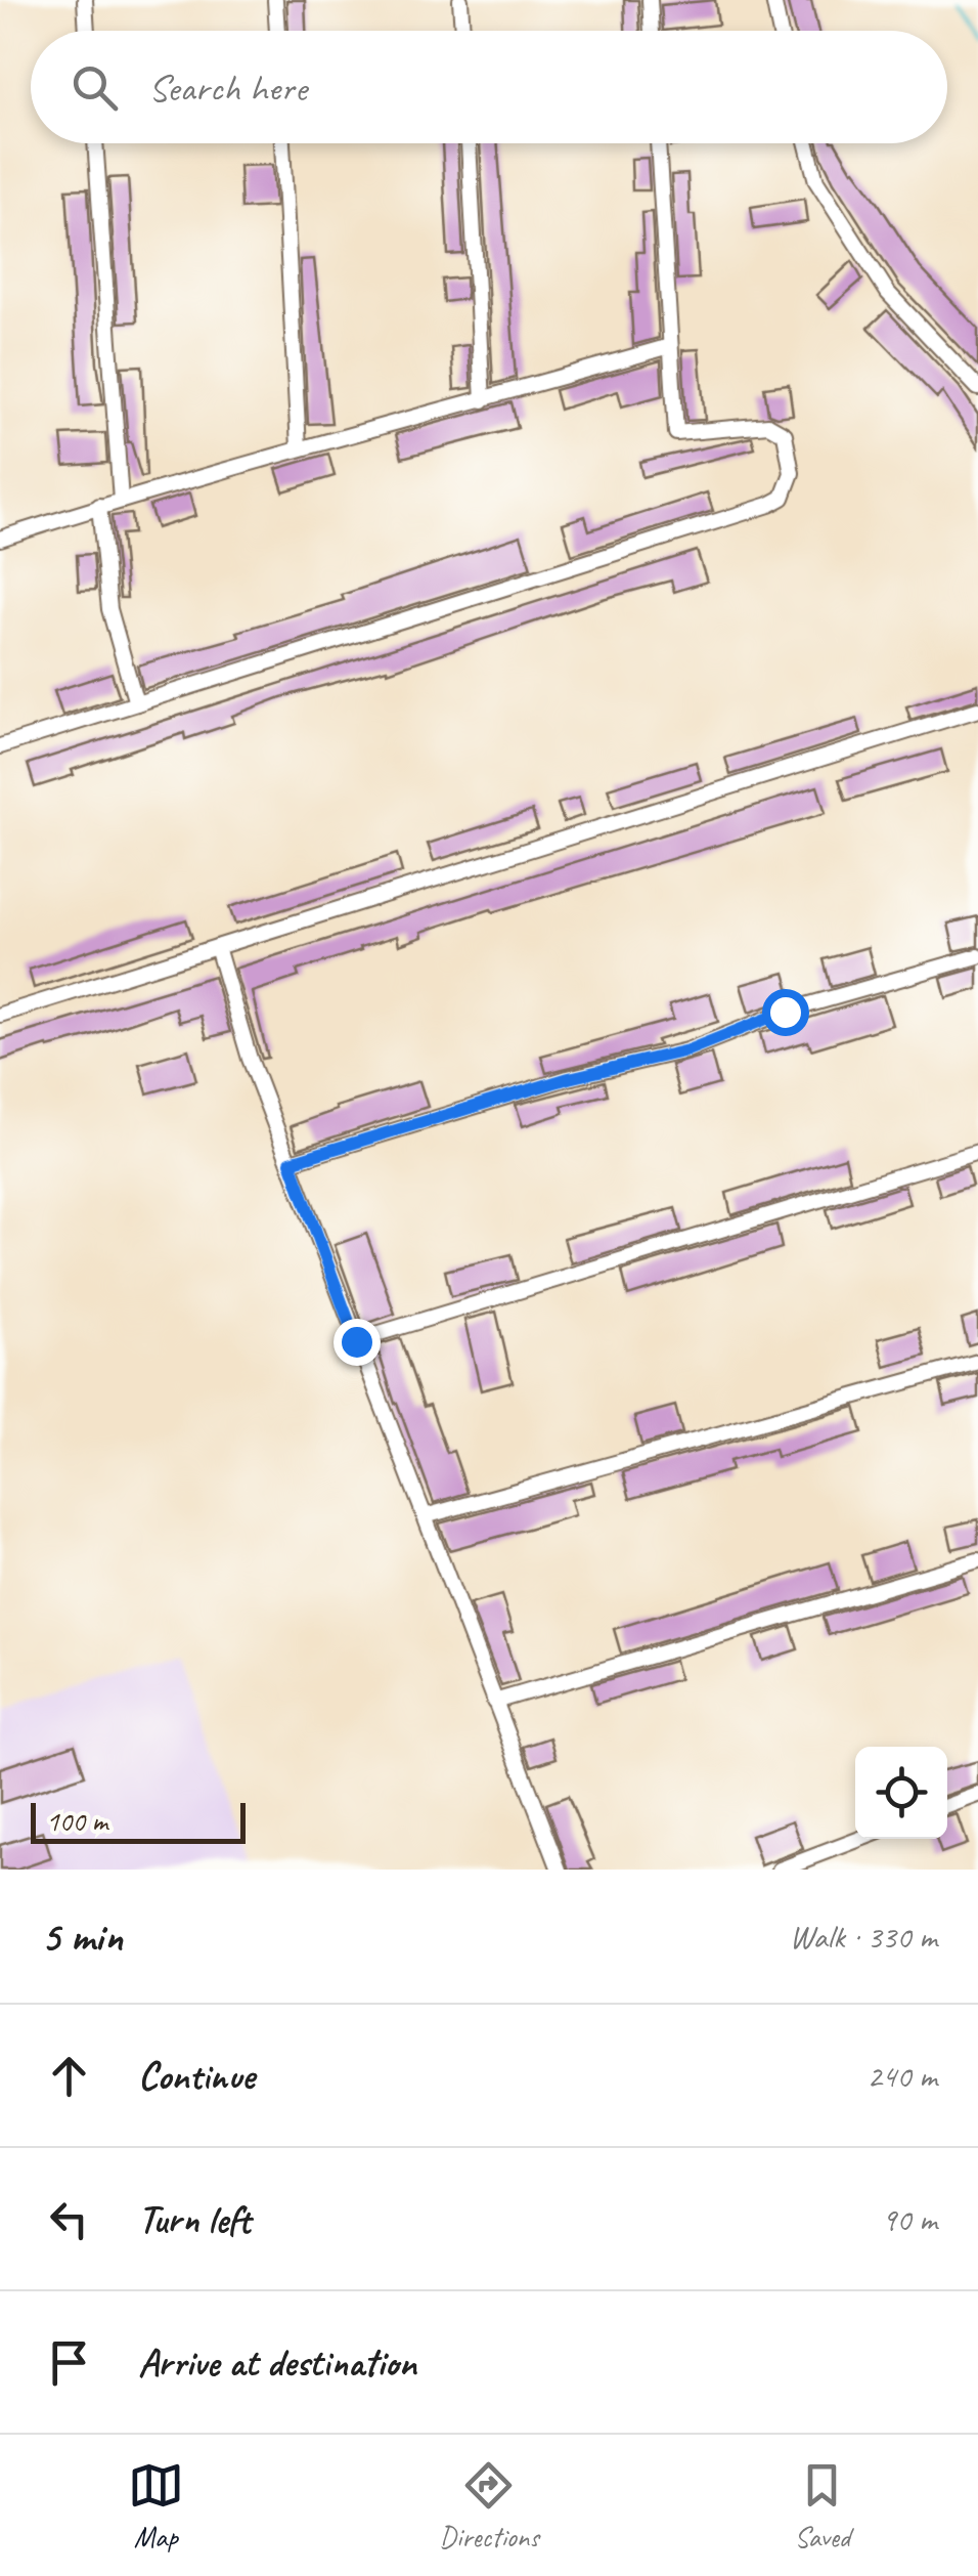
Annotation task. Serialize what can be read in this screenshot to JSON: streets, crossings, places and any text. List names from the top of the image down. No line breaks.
{"scale_bar":"100 m","page":{"search":"Search here","scale":"100 m","heading":["5 min","Walk · 330 m"],"list":[["Continue","240 m"],["Turn left","90 m"],"Arrive at destination"],"nav":["Map","Directions","Saved"]}}
